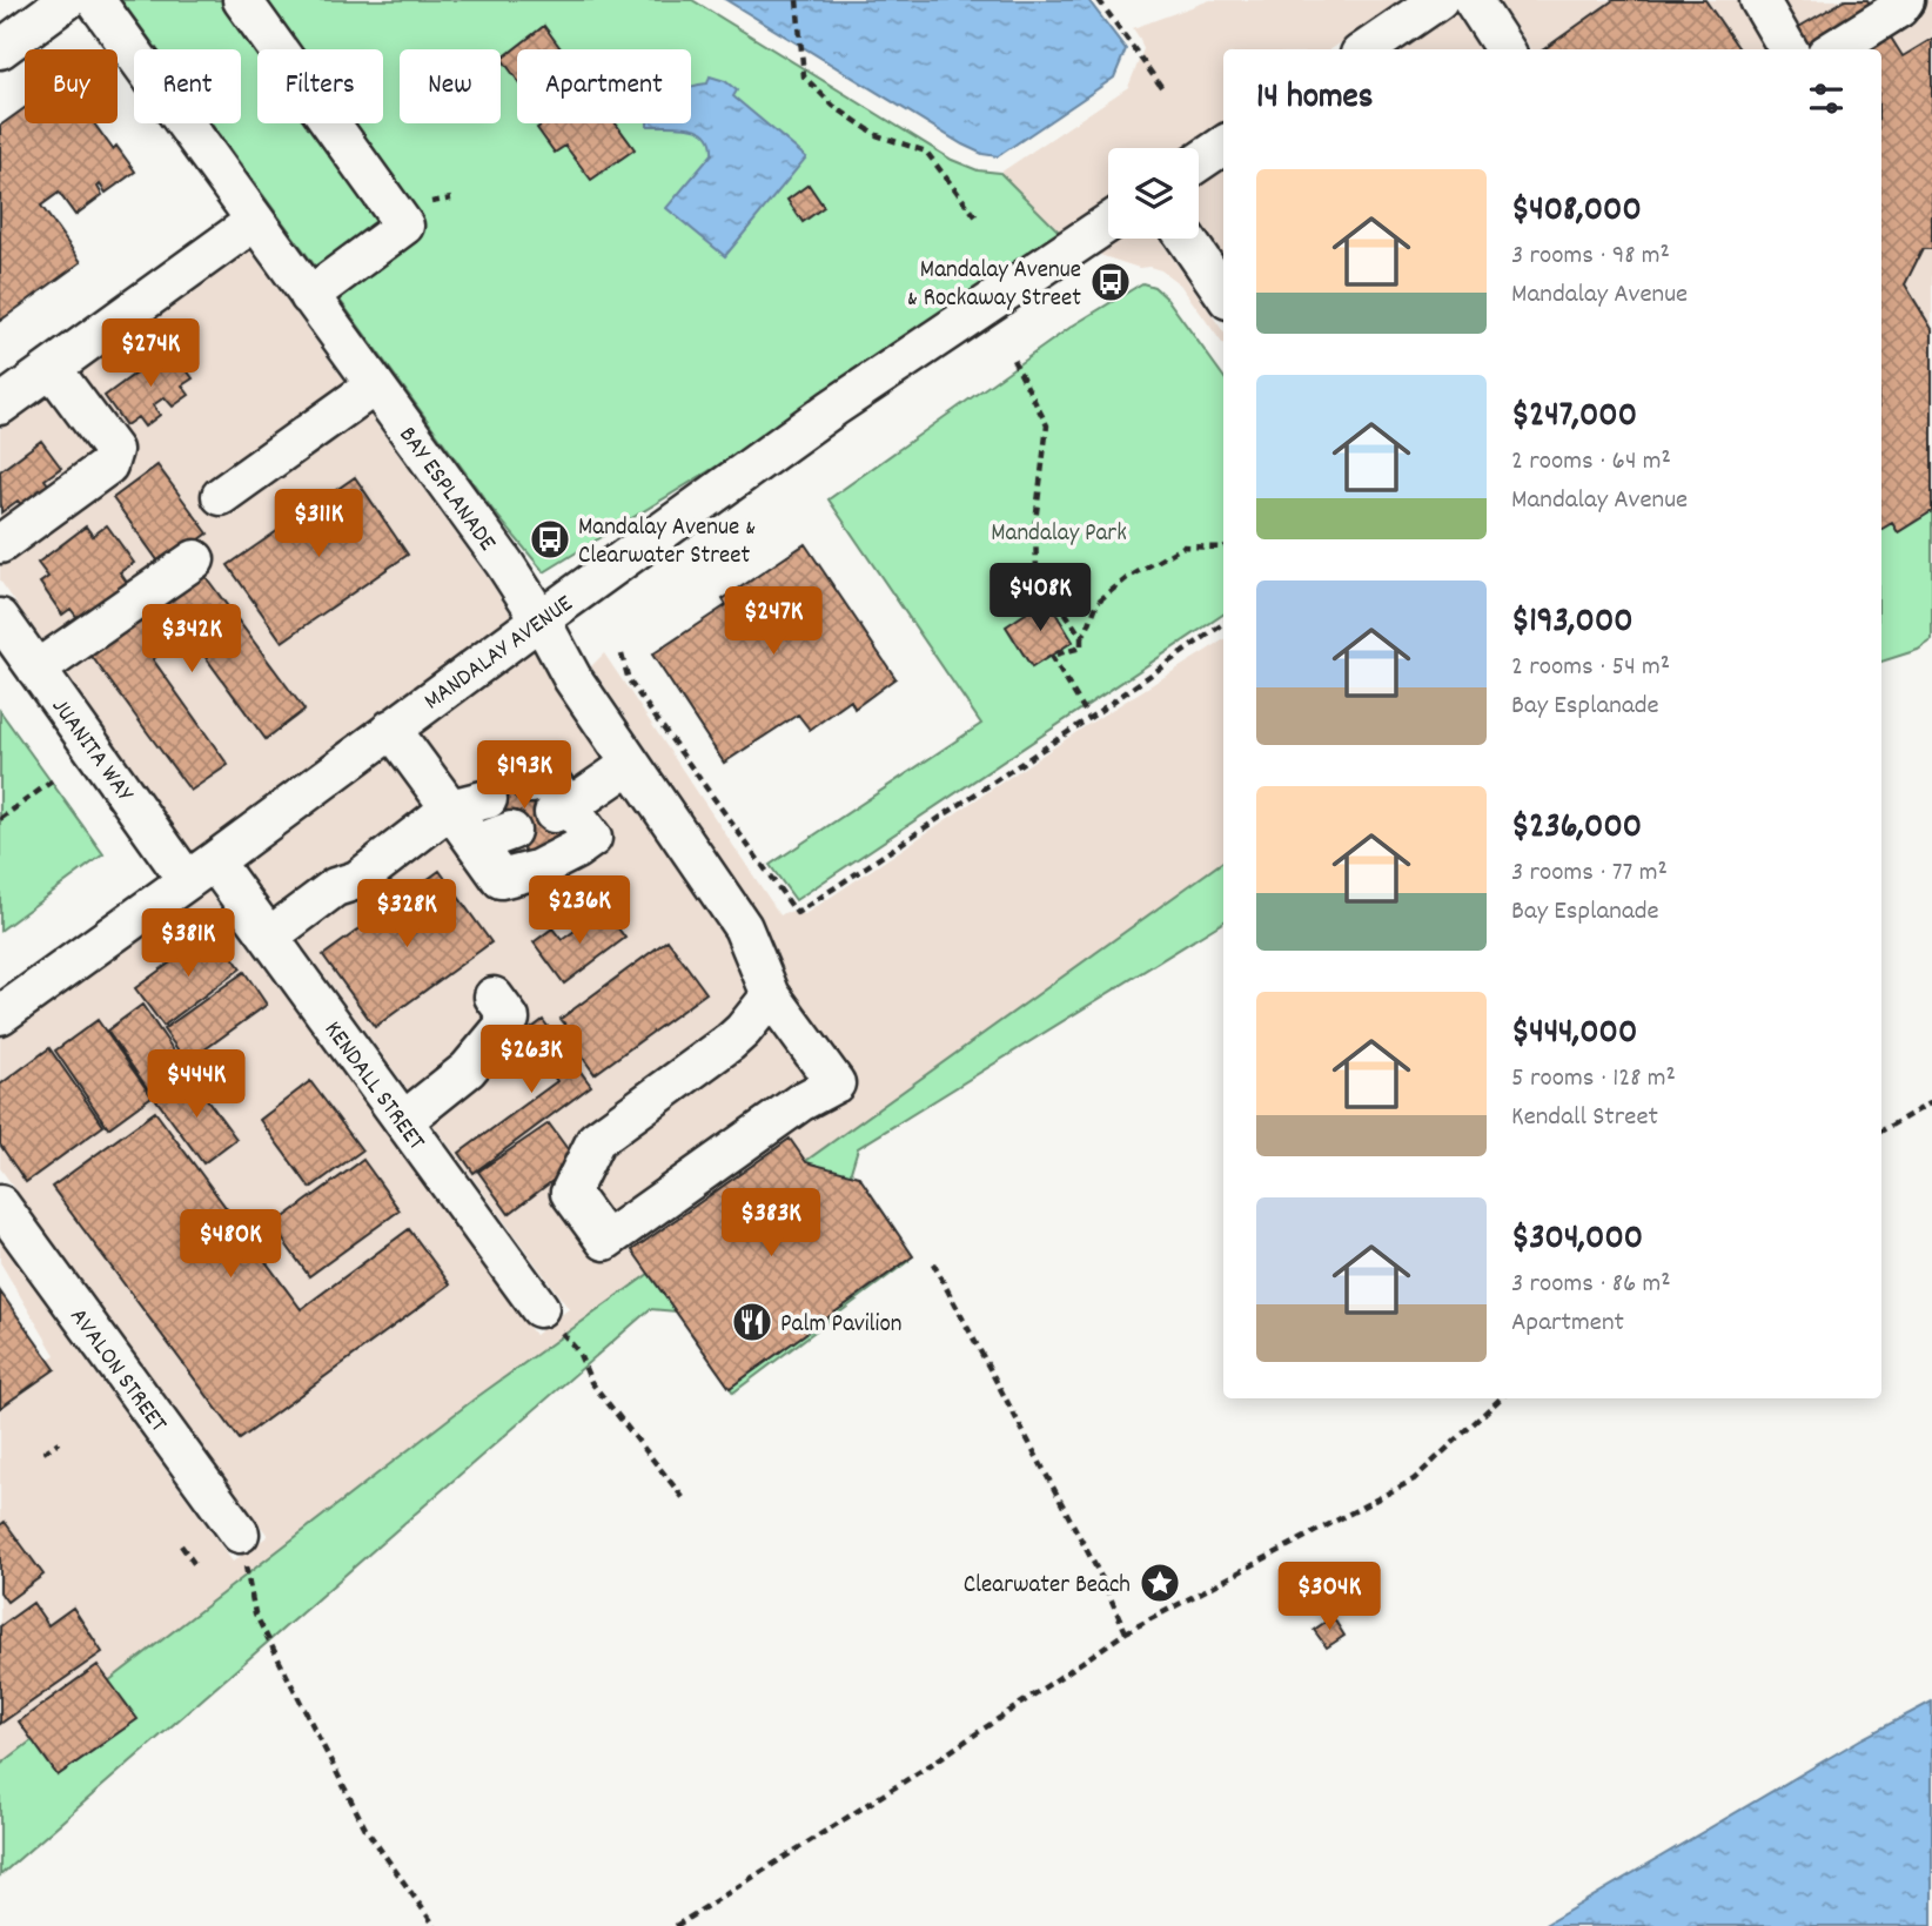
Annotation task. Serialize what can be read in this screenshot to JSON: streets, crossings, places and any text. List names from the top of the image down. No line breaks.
{"streets":{"street":["BAY ESPLANADE","MANDALAY AVENUE","JUANITA WAY","KENDALL STREET","AVALON STREET"]},"crossings":[["BAY ESPLANADE","MANDALAY AVENUE"],["MANDALAY AVENUE","JUANITA WAY"],["MANDALAY AVENUE","KENDALL STREET"],["JUANITA WAY","KENDALL STREET"]],"parks":["Mandalay Park"],"places":{"bus stop":["Mandalay Avenue & Rockaway Street","Mandalay Avenue & Clearwater Street"],"restaurant":["Palm Pavilion"],"place":["Clearwater Beach"]},"page":{"chip":["Buy","Rent","Filters","New","Apartment"],"heading":"14 homes","list":[{"name":"$408,000","note":"3 rooms · 98 m² · Mandalay Avenue"},{"name":"$247,000","note":"2 rooms · 64 m² · Mandalay Avenue"},{"name":"$193,000","note":"2 rooms · 54 m² · Bay Esplanade"},{"name":"$236,000","note":"3 rooms · 77 m² · Bay Esplanade"},{"name":"$444,000","note":"5 rooms · 128 m² · Kendall Street"},{"name":"$304,000","note":"3 rooms · 86 m² · Apartment"}],"price":["$274K","$311K","$408K","$247K","$342K","$193K","$236K","$328K","$381K","$263K","$444K","$383K","$480K","$304K"]}}
